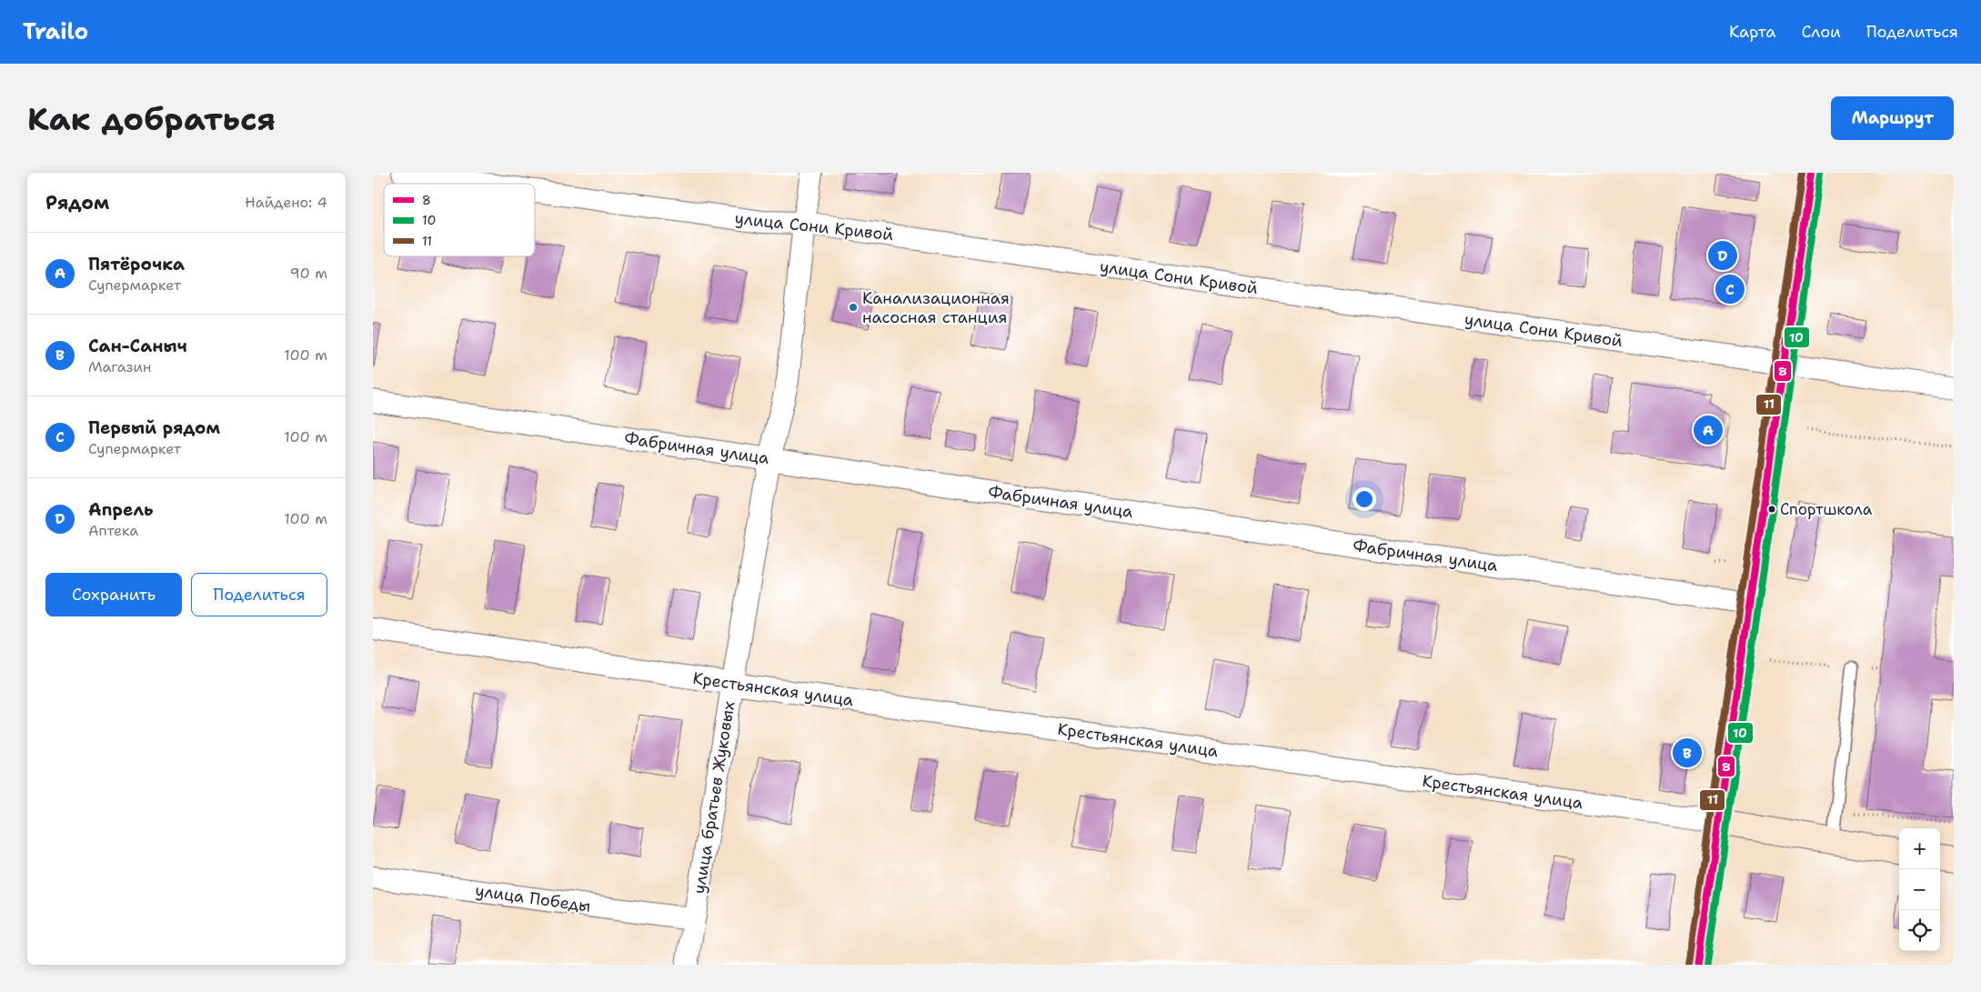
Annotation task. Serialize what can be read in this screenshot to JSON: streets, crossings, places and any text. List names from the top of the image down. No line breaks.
{"streets":{"main road":["Крестьянская улица"],"street":["улица Сони Кривой","Фабричная улица","улица братьев Жуковых","улица Победы"]},"crossings":[["улица Сони Кривой","улица братьев Жуковых"],["Фабричная улица","улица братьев Жуковых"],["Крестьянская улица","улица братьев Жуковых"],["улица братьев Жуковых","улица Победы"]],"places":["Канализационная насосная станция","Спортшкола"],"lines":["transit line 8","transit line 11","transit line 10"],"legend":["8","10","11"],"page":{"header":"Trailo","nav":["Карта","Слои","Поделиться"],"buttons":["Маршрут",["Сохранить","Поделиться"]],"title":"Как добраться","heading":["Рядом","Найдено: 4"],"list":[{"mark":"A","name":"Пятёрочка","note":"Супермаркет","value":"90 m"},{"mark":"B","name":"Сан-Саныч","note":"Магазин","value":"100 m"},{"mark":"C","name":"Первый рядом","note":"Супермаркет","value":"100 m"},{"mark":"D","name":"Апрель","note":"Аптека","value":"100 m"}],"pins":["D","C","A","B"],"map_buttons":["+","−"]}}
